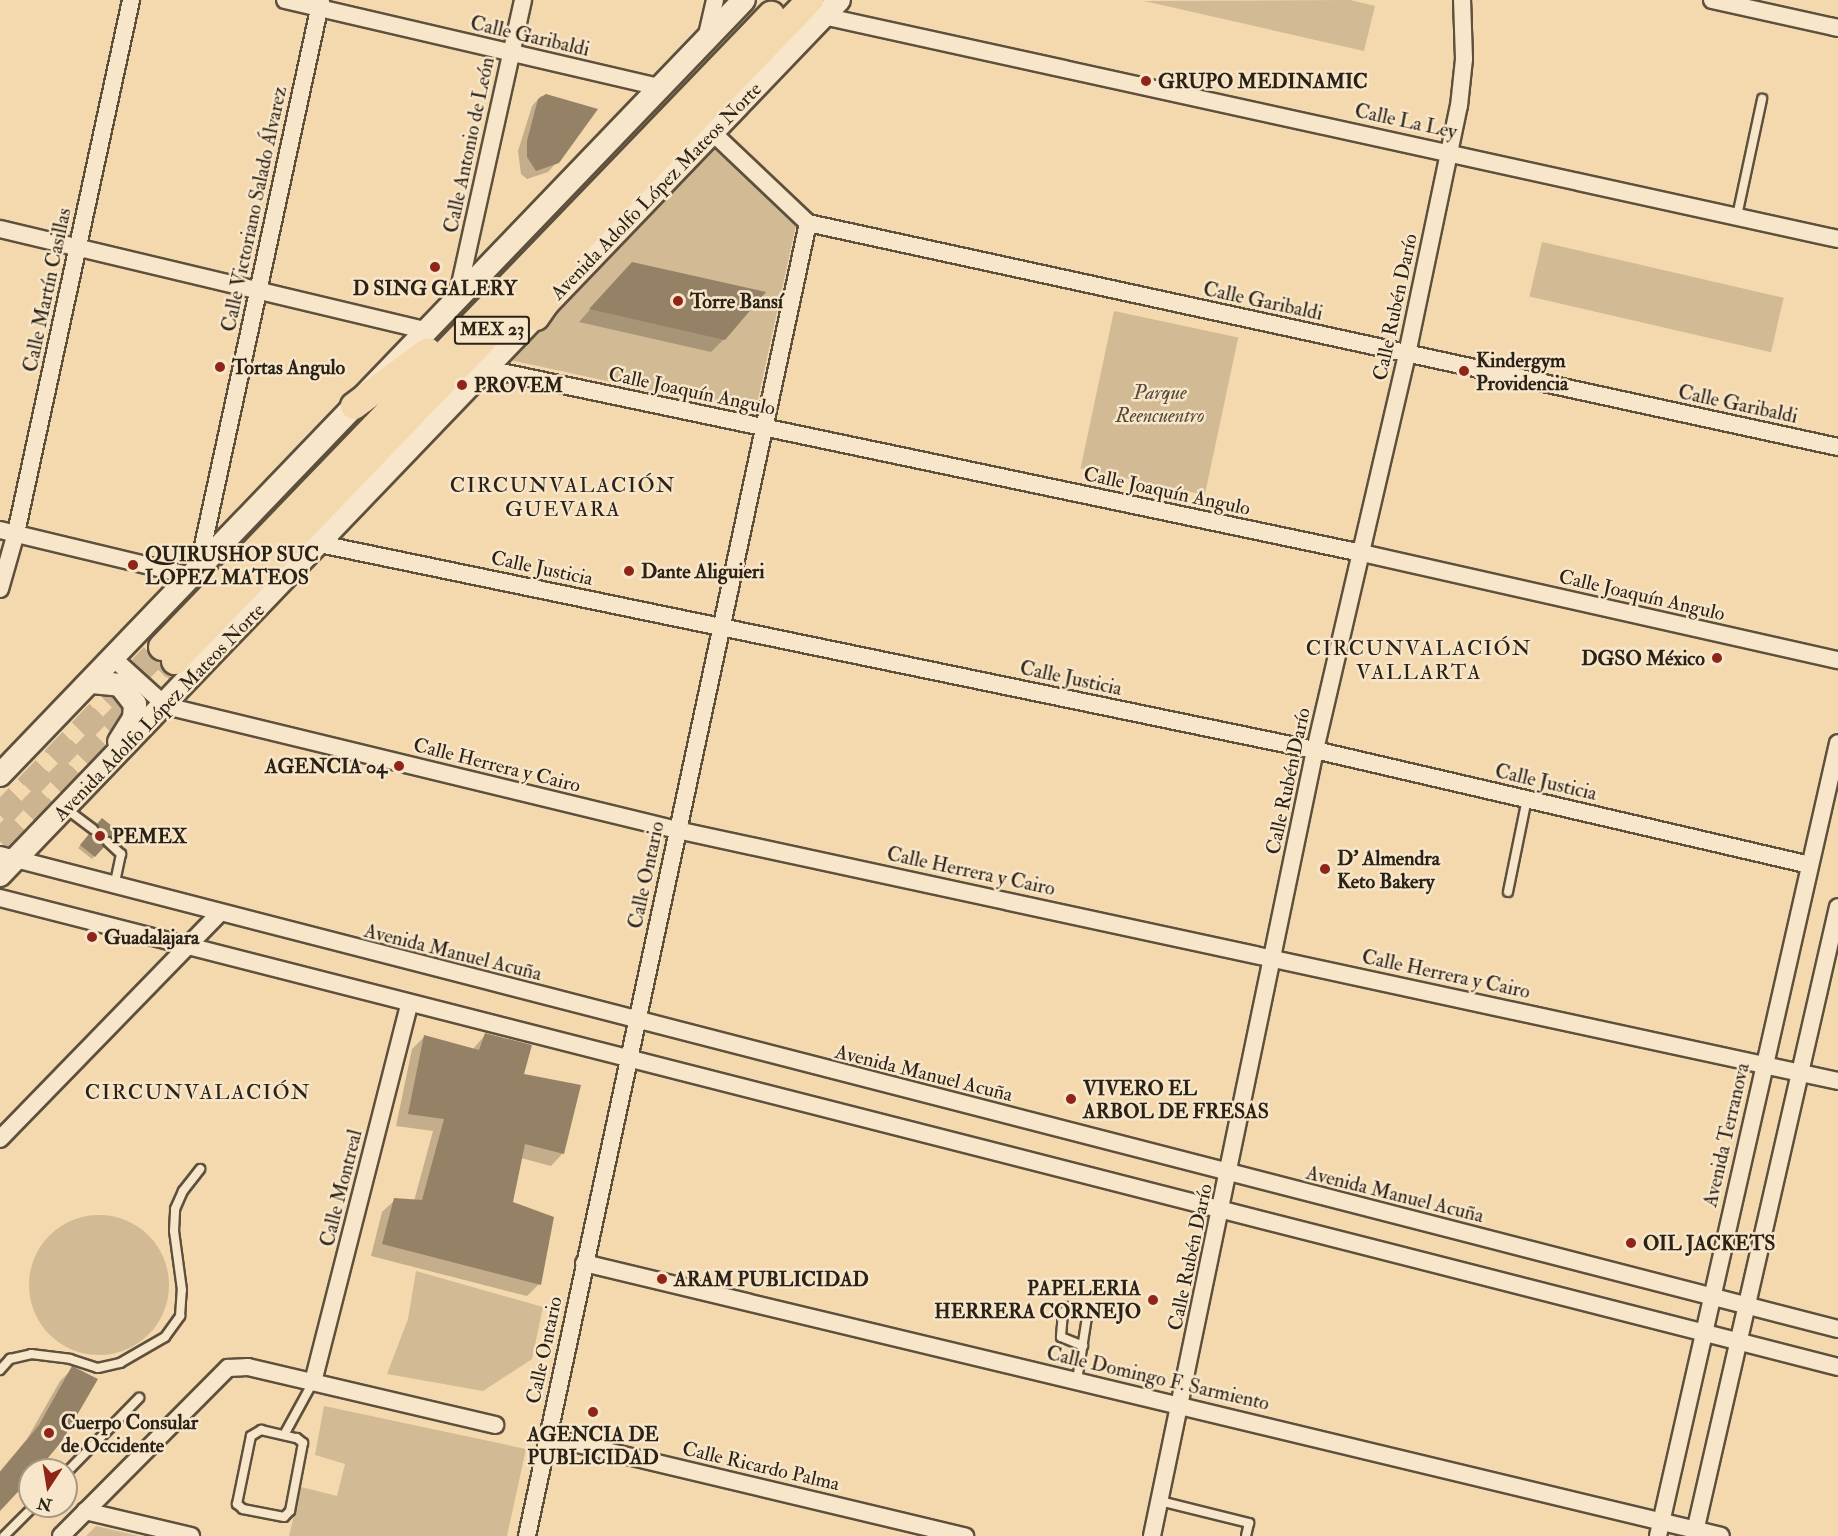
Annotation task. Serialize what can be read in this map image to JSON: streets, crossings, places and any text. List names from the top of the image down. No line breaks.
{"streets":{"main road":["Avenida Adolfo López Mateos Norte","MEX 23"],"street":["Calle Garibaldi","Calle La Ley","Calle Antonio de León","Calle Victoriano Salado Álvarez","Calle Martín Casillas","Calle Rubén Darío","Calle Joaquín Angulo","Calle Justicia","Calle Herrera y Cairo","Calle Ontario","Avenida Manuel Acuña","Avenida Terranova","Calle Montreal","Calle Domingo F. Sarmiento","Calle Ricardo Palma"]},"crossings":[["Calle Garibaldi","Calle Antonio de León"],["Calle Garibaldi","Calle Victoriano Salado Álvarez"],["Calle Garibaldi","Calle Rubén Darío"],["Calle Garibaldi","Calle Ontario"],["Calle La Ley","Avenida Adolfo López Mateos Norte"],["Calle La Ley","Calle Rubén Darío"],["Avenida Adolfo López Mateos Norte","Calle Joaquín Angulo"],["Avenida Adolfo López Mateos Norte","Calle Justicia"],["Avenida Adolfo López Mateos Norte","Calle Herrera y Cairo"],["Avenida Adolfo López Mateos Norte","Avenida Manuel Acuña"],["Calle Rubén Darío","Calle Joaquín Angulo"],["Calle Rubén Darío","Calle Justicia"],["Calle Rubén Darío","Calle Herrera y Cairo"],["Calle Rubén Darío","Avenida Manuel Acuña"],["Calle Rubén Darío","Calle Domingo F. Sarmiento"],["Calle Joaquín Angulo","Calle Ontario"],["Calle Justicia","Calle Ontario"],["Calle Justicia","Avenida Terranova"],["Calle Herrera y Cairo","Calle Ontario"],["Calle Herrera y Cairo","Avenida Terranova"],["Calle Ontario","Avenida Manuel Acuña"],["Calle Ontario","Calle Domingo F. Sarmiento"],["Calle Ontario","Calle Ricardo Palma"],["Avenida Manuel Acuña","Avenida Terranova"],["Avenida Terranova","Calle Domingo F. Sarmiento"]],"districts":["CIRCUNVALACIÓN GUEVARA","CIRCUNVALACIÓN VALLARTA","CIRCUNVALACIÓN"],"parks":["Parque Reencuentro"],"places":["GRUPO MEDINAMIC","D SING GALERY","Torre Bansí","Tortas Angulo","Kindergym Providencia","PROVEM","QUIRUSHOP SUC LOPEZ MATEOS","Dante Aliguieri","DGSO México","AGENCIA 04","PEMEX","D' Almendra Keto Bakery","Guadalajara","VIVERO EL ARBOL DE FRESAS","OIL JACKETS","ARAM PUBLICIDAD","PAPELERIA HERRERA CORNEJO","AGENCIA DE PUBLICIDAD","Cuerpo Consular de Occidente"],"north":"bottom"}
